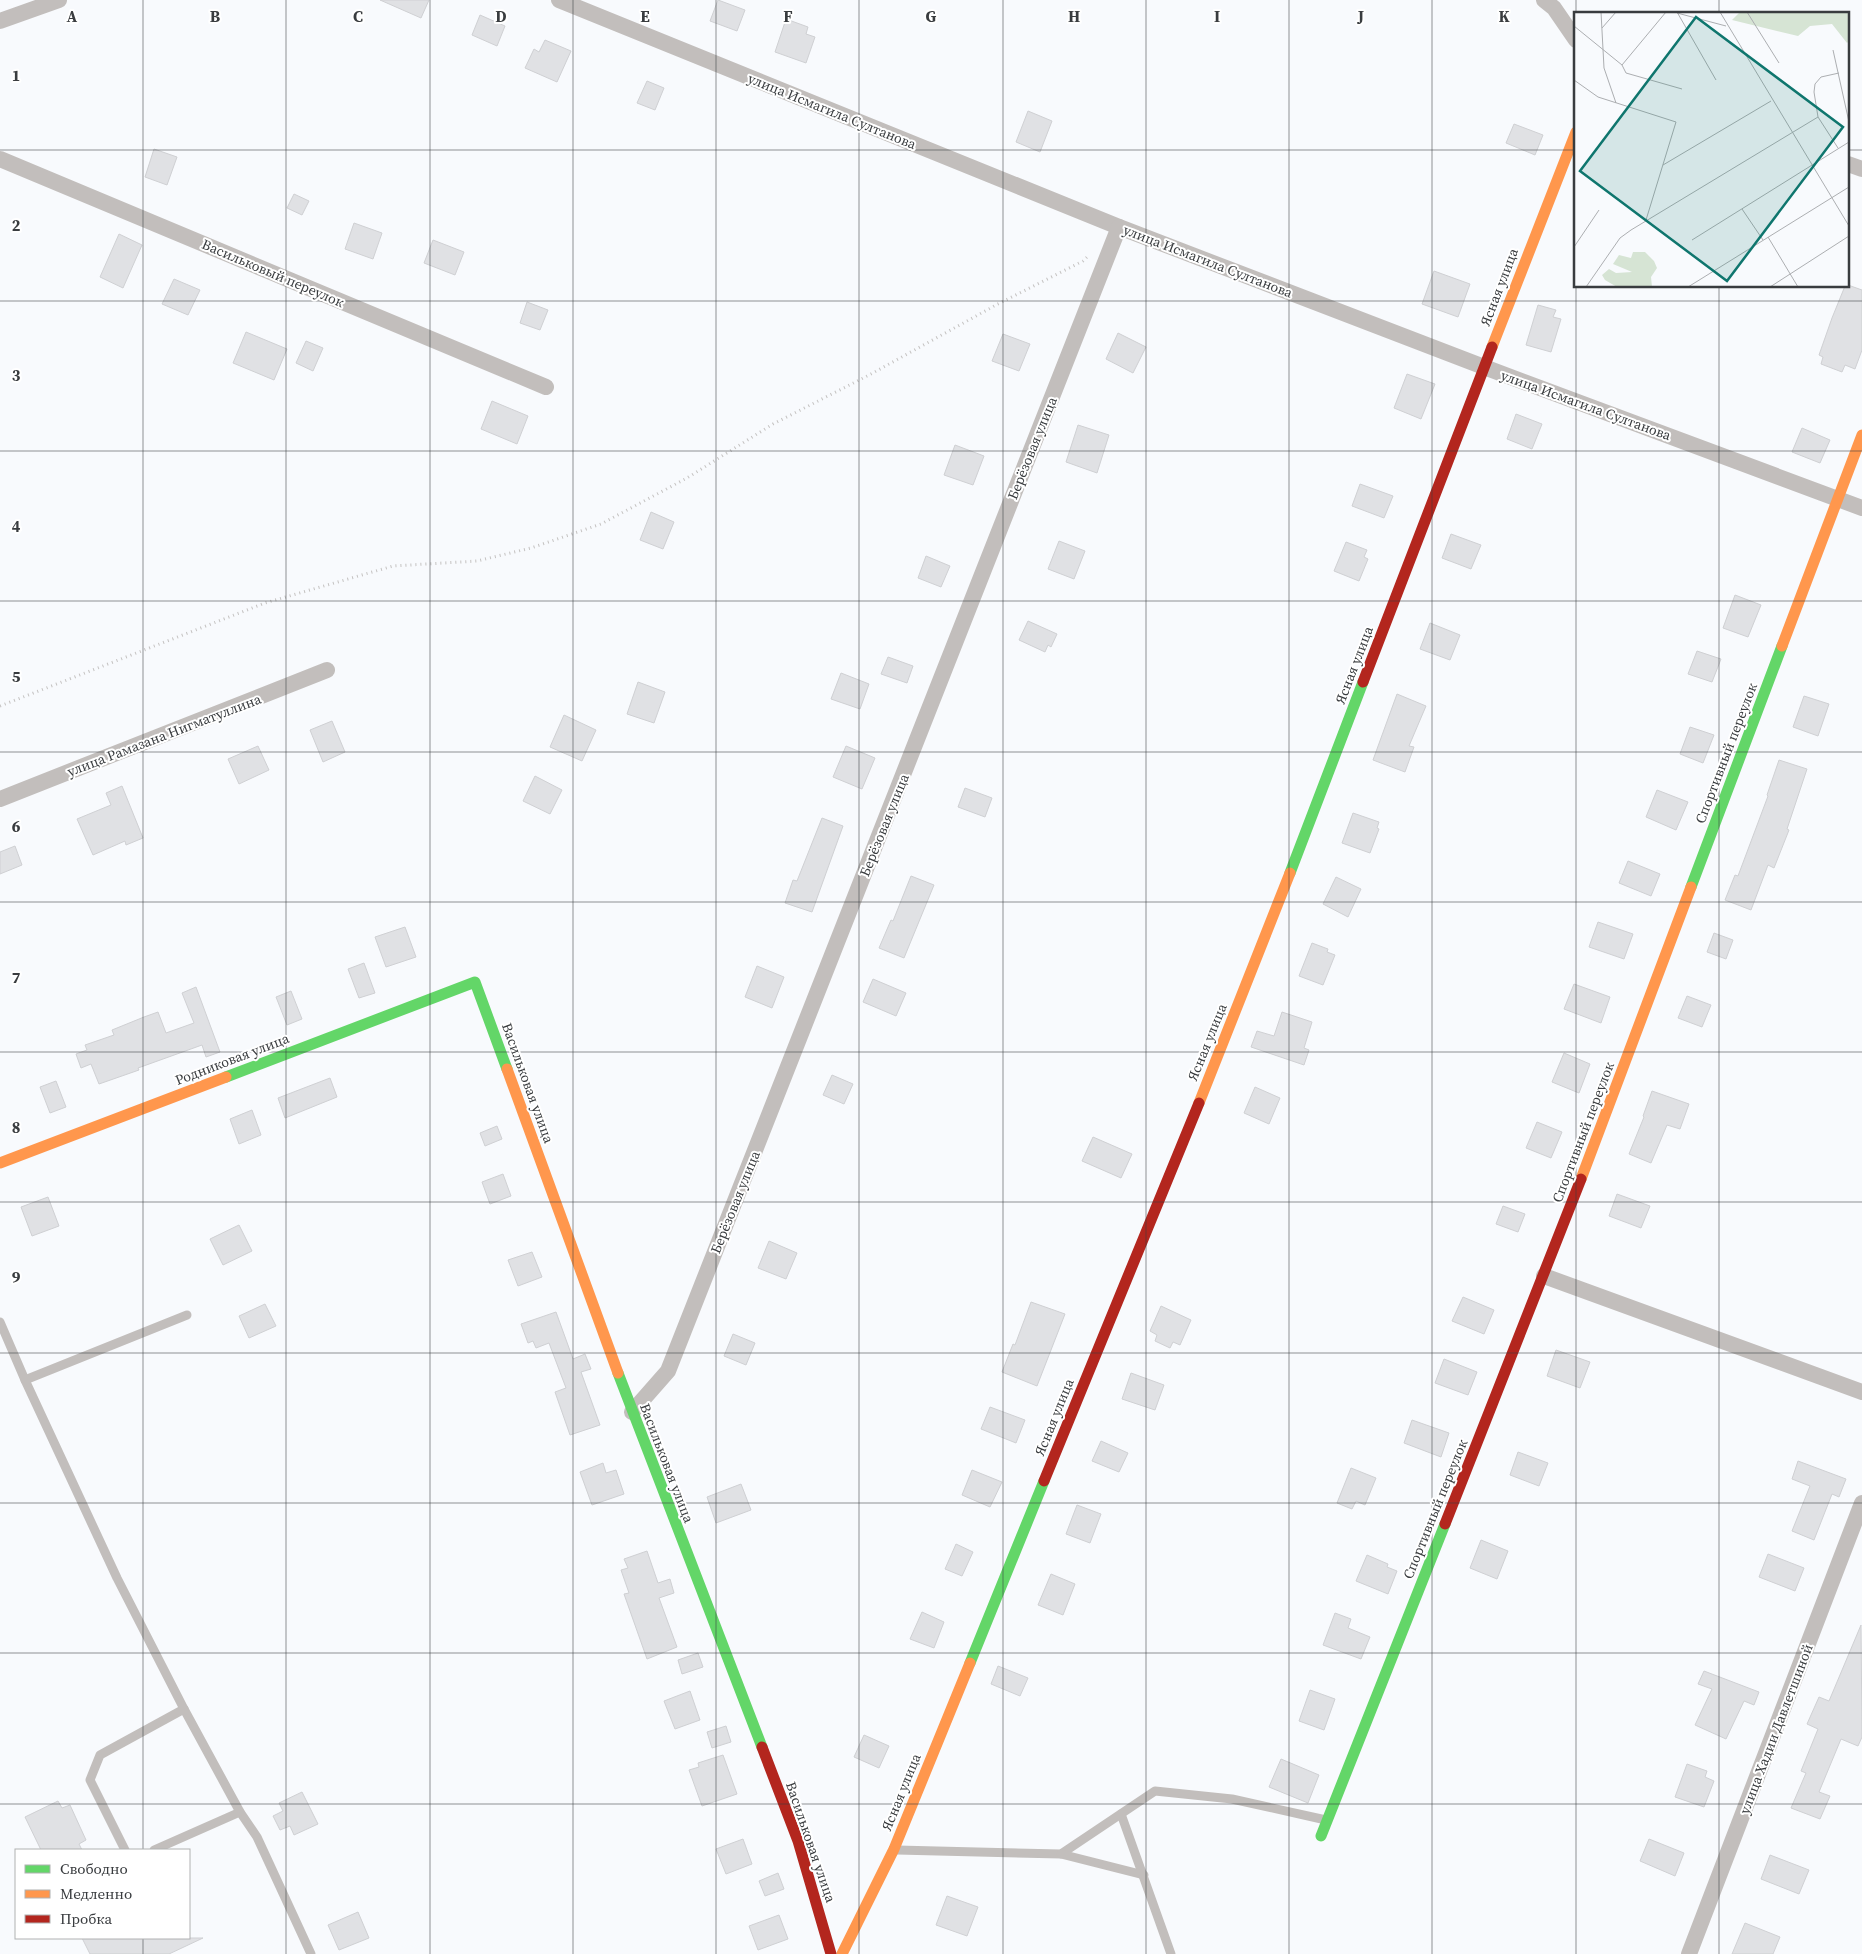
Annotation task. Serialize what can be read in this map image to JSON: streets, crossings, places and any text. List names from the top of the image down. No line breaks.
{"streets":{"street":["улица Исмагила Султанова","Васильковый переулок","Ясная улица","Берёзовая улица","улица Рамазана Нигматуллина","Спортивный переулок","Родниковая улица","Васильковая улица","улица Хадии Давлетшиной"]},"crossings":[["улица Исмагила Султанова","Ясная улица"],["улица Исмагила Султанова","Берёзовая улица"],["улица Исмагила Султанова","Спортивный переулок"],["Берёзовая улица","Васильковая улица"],["Родниковая улица","Васильковая улица"]],"legend":["Свободно","Медленно","Пробка"],"grid":{"columns":["A","B","C","D","E","F","G","H","I","J","K"],"rows":["1","2","3","4","5","6","7","8","9"]}}
